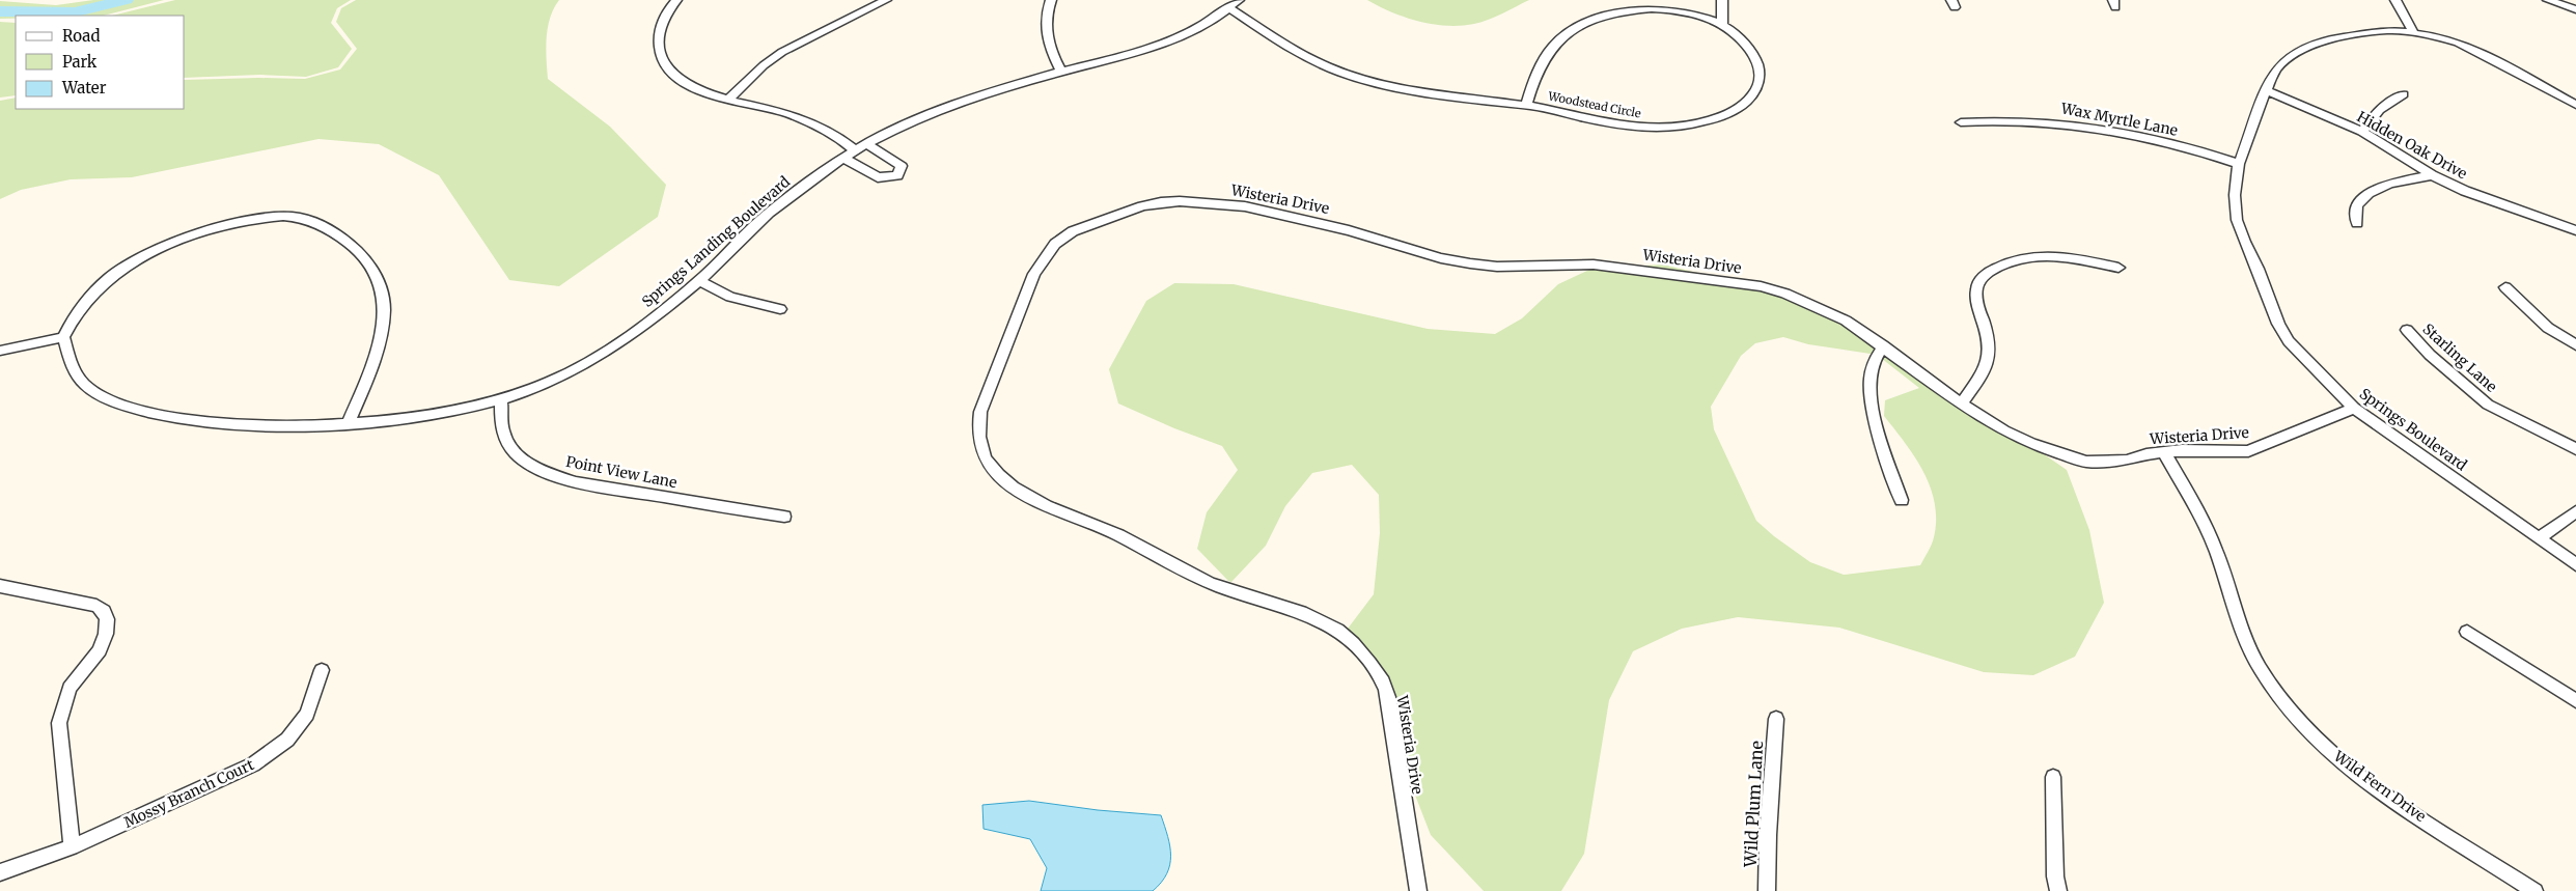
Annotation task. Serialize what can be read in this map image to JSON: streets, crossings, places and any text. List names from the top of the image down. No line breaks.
{"streets":{"street":["Woodstead Circle","Wax Myrtle Lane","Hidden Oak Drive","Wisteria Drive","Springs Landing Boulevard","Starling Lane","Springs Boulevard","Point View Lane","Wild Fern Drive","Mossy Branch Court","Wild Plum Lane"]},"crossings":[["Woodstead Circle","Springs Landing Boulevard"],["Wax Myrtle Lane","Springs Boulevard"],["Hidden Oak Drive","Springs Boulevard"],["Wisteria Drive","Springs Boulevard"],["Wisteria Drive","Wild Fern Drive"],["Springs Landing Boulevard","Point View Lane"]],"legend":["Road","Park","Water"]}
